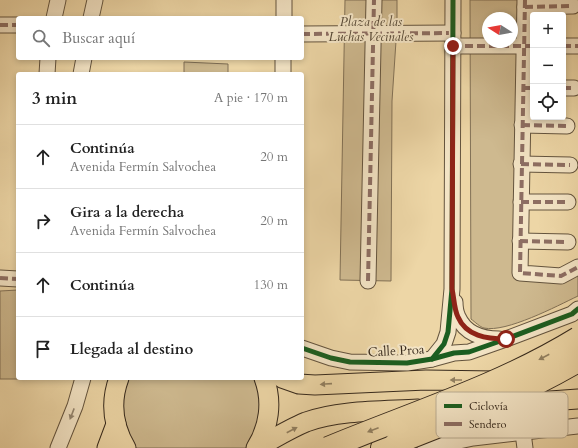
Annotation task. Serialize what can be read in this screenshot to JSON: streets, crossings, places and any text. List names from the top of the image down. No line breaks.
{"streets":{"street":["Calle Proa"]},"parks":["Plaza de las Luchas Vecinales"],"legend":["Ciclovía","Sendero"],"north":"left","page":{"map_buttons":["+","−"],"search":"Buscar aquí","heading":["3 min","A pie · 170 m"],"list":[["Continúa","Avenida Fermín Salvochea","20 m"],["Gira a la derecha","Avenida Fermín Salvochea","20 m"],["Continúa","130 m"],"Llegada al destino"]}}
